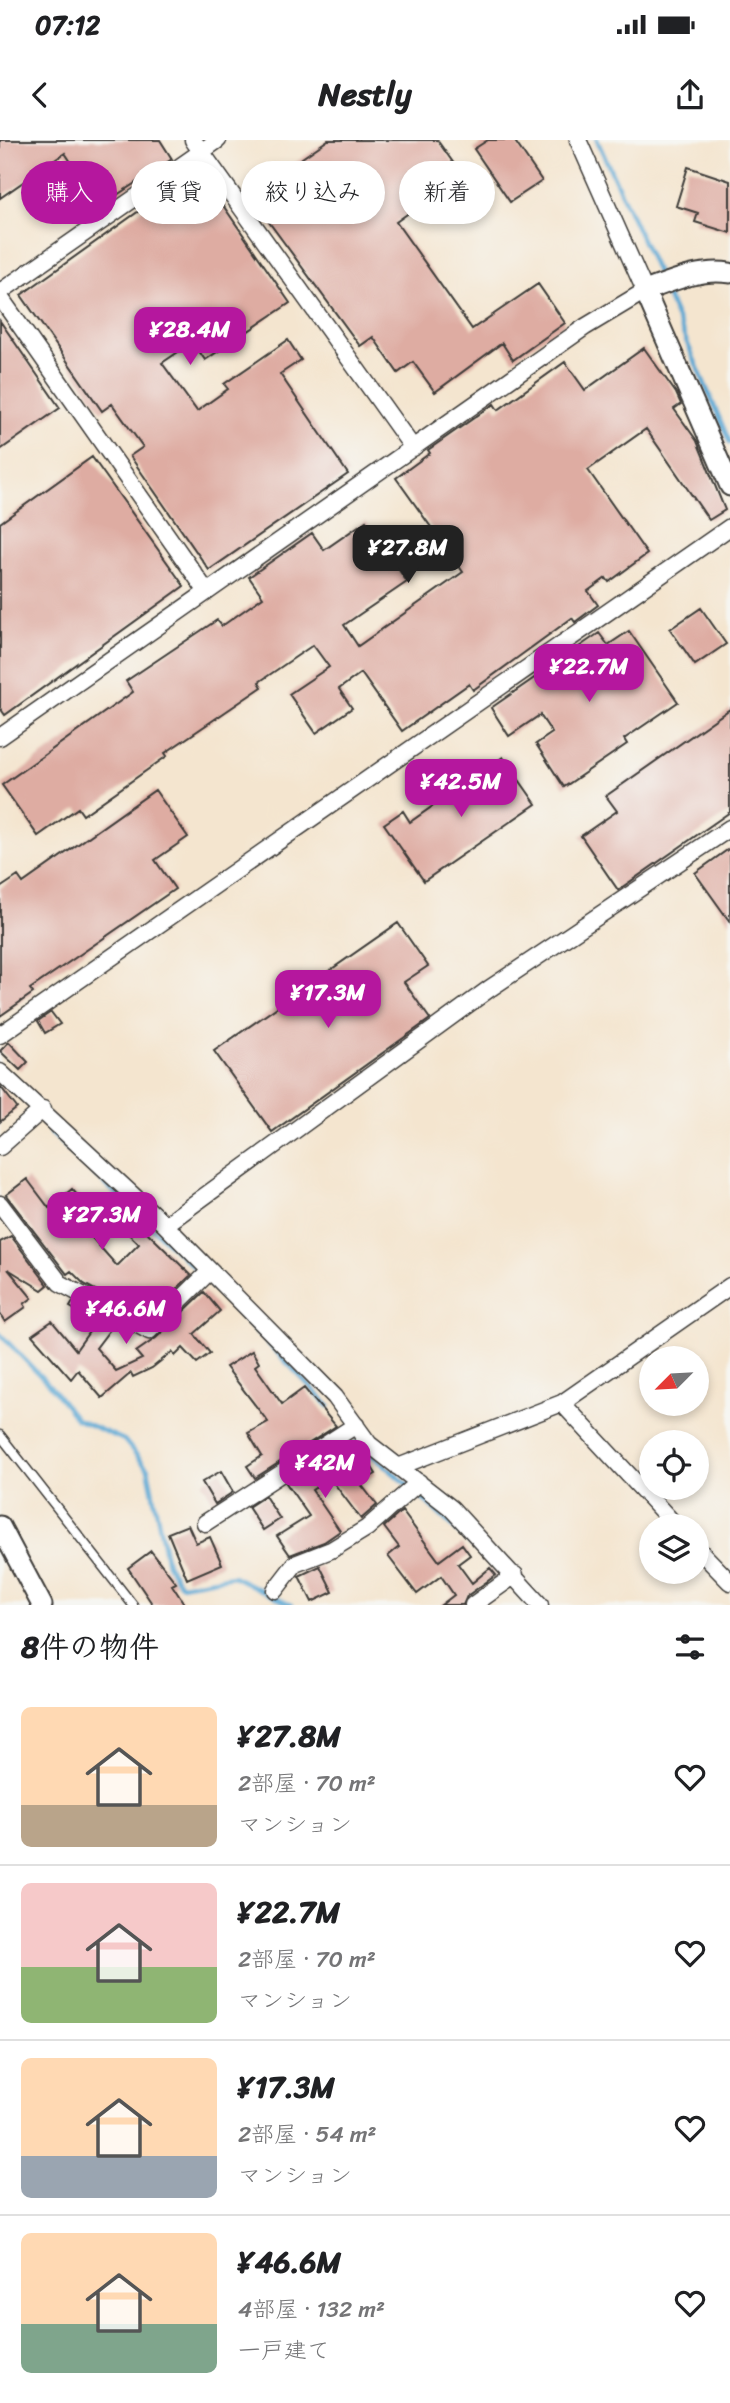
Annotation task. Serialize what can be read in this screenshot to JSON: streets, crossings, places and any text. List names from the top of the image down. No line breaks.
{"north":"bottom left","page":{"status":"07:12","header":"Nestly","chip":["購入","賃貸","絞り込み","新着"],"price":["¥28.4M","¥27.8M","¥22.7M","¥42.5M","¥17.3M","¥27.3M","¥46.6M","¥42M"],"heading":"8件の物件","list":[{"name":"¥27.8M","note":"2部屋 · 70 m² · マンション"},{"name":"¥22.7M","note":"2部屋 · 70 m² · マンション"},{"name":"¥17.3M","note":"2部屋 · 54 m² · マンション"},{"name":"¥46.6M","note":"4部屋 · 132 m² · 一戸建て"}]}}
